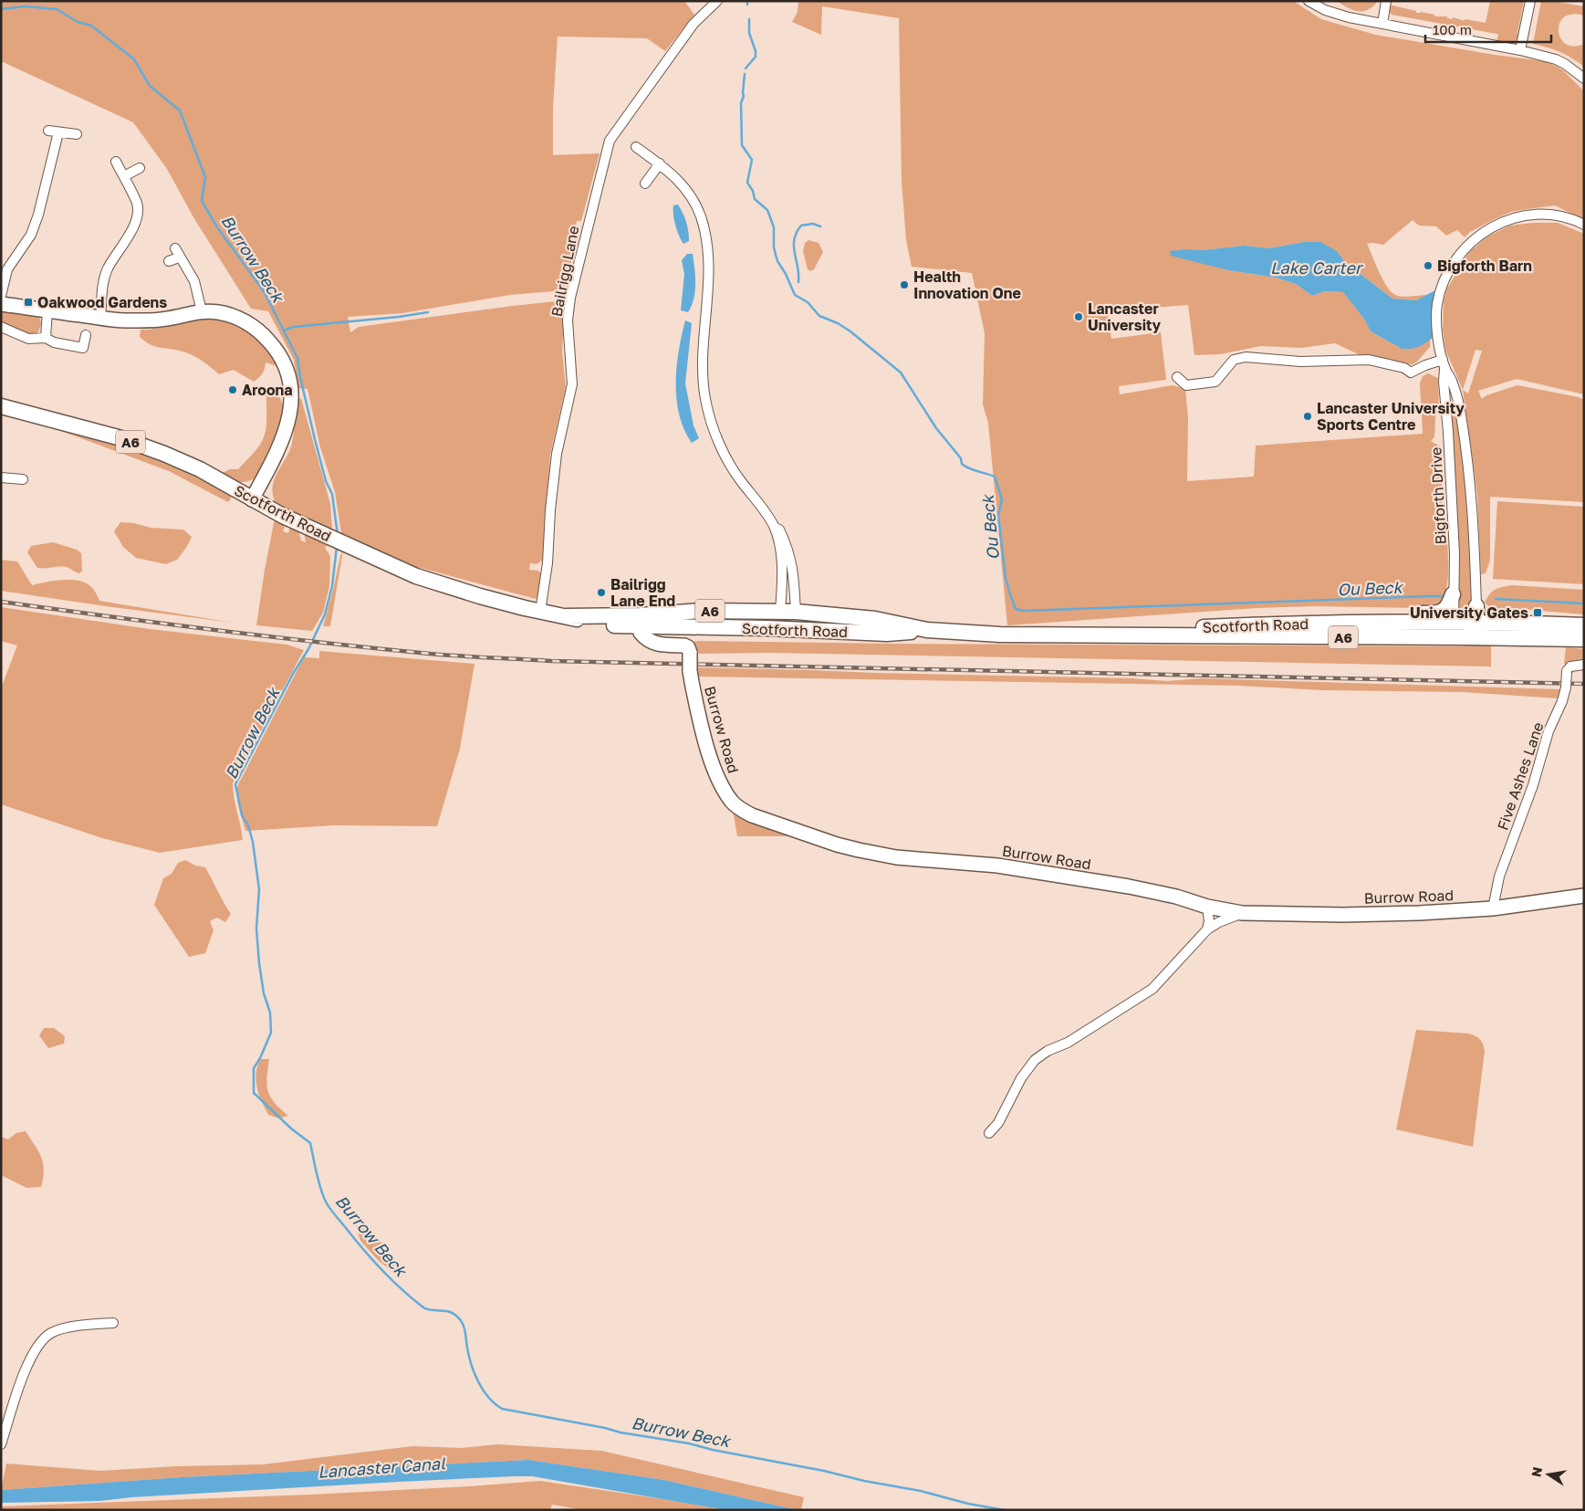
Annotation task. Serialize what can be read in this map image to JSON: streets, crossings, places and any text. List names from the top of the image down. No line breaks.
{"streets":{"main road":["A6","Scotforth Road"],"street":["Bailrigg Lane","Bigforth Drive","Burrow Road","Five Ashes Lane"]},"crossings":[["Bailrigg Lane","Scotforth Road"],["Bigforth Drive","Scotforth Road"],["Scotforth Road","Burrow Road"],["Burrow Road","Five Ashes Lane"]],"water":["Burrow Beck","Lake Carter","Ou Beck","Lancaster Canal"],"places":{"other":["Bigforth Barn","Health Innovation One","Lancaster University","Aroona","Lancaster University Sports Centre","Bailrigg Lane End"],"transit":["Oakwood Gardens","University Gates"]},"scale_bar":"100 m","north":"left"}
